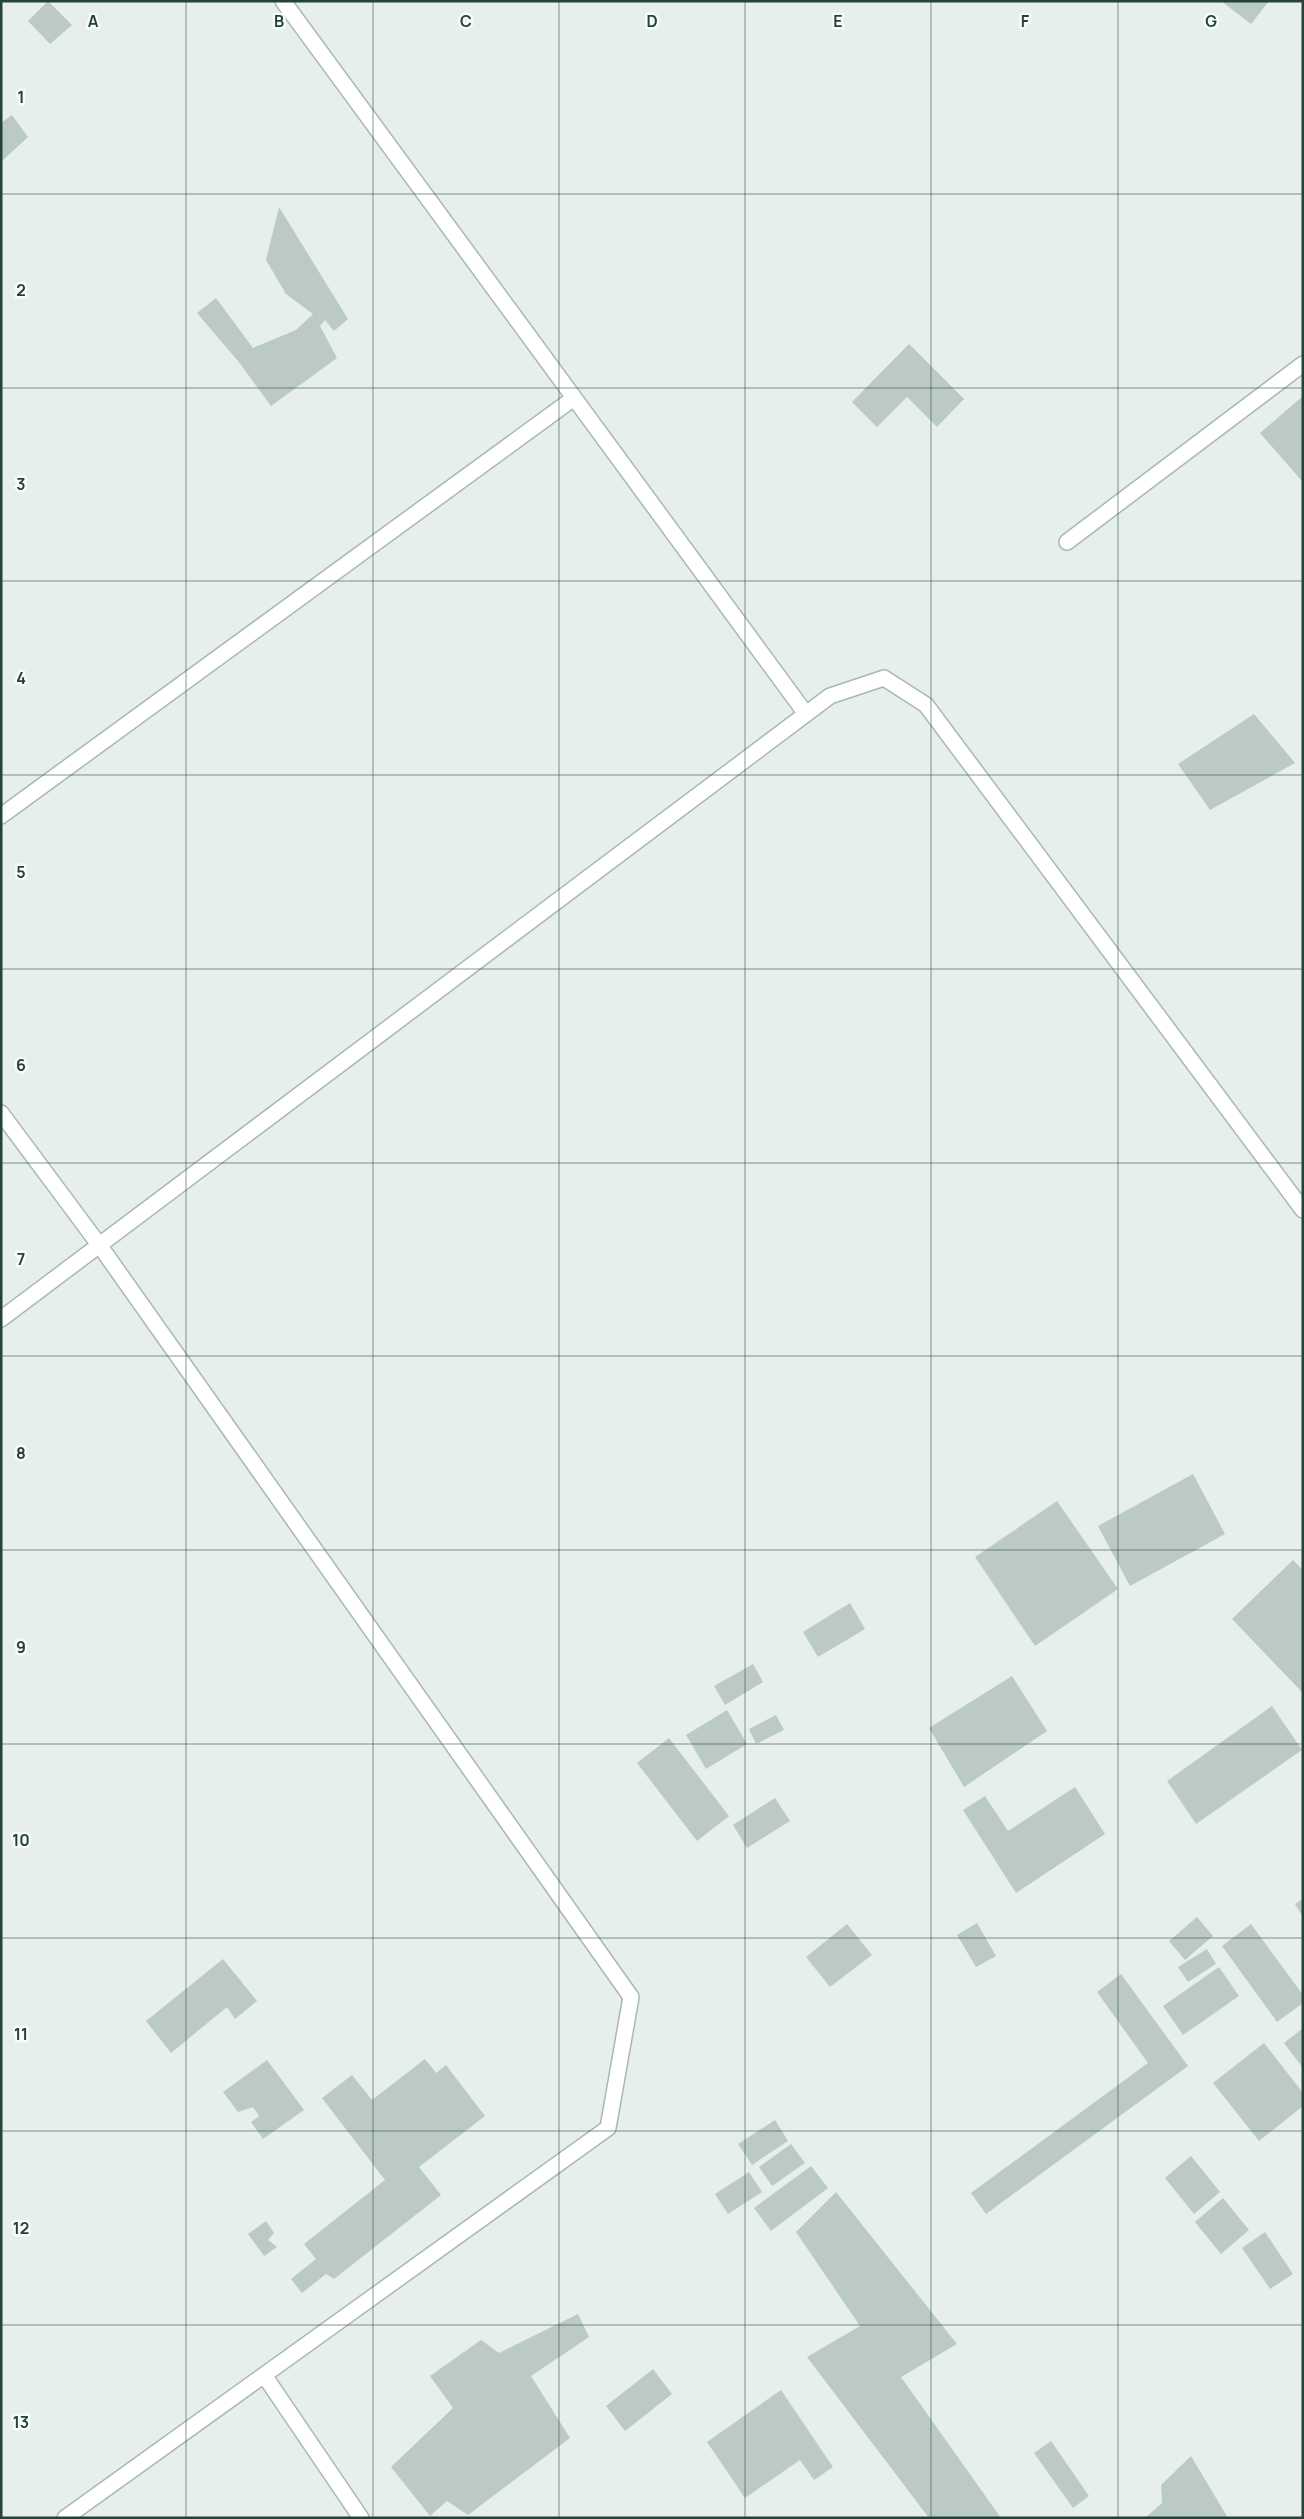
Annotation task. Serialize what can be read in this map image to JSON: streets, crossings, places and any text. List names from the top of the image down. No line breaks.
{"grid":{"columns":["A","B","C","D","E","F","G"],"rows":["1","2","3","4","5","6","7","8","9","10","11","12","13"]}}
